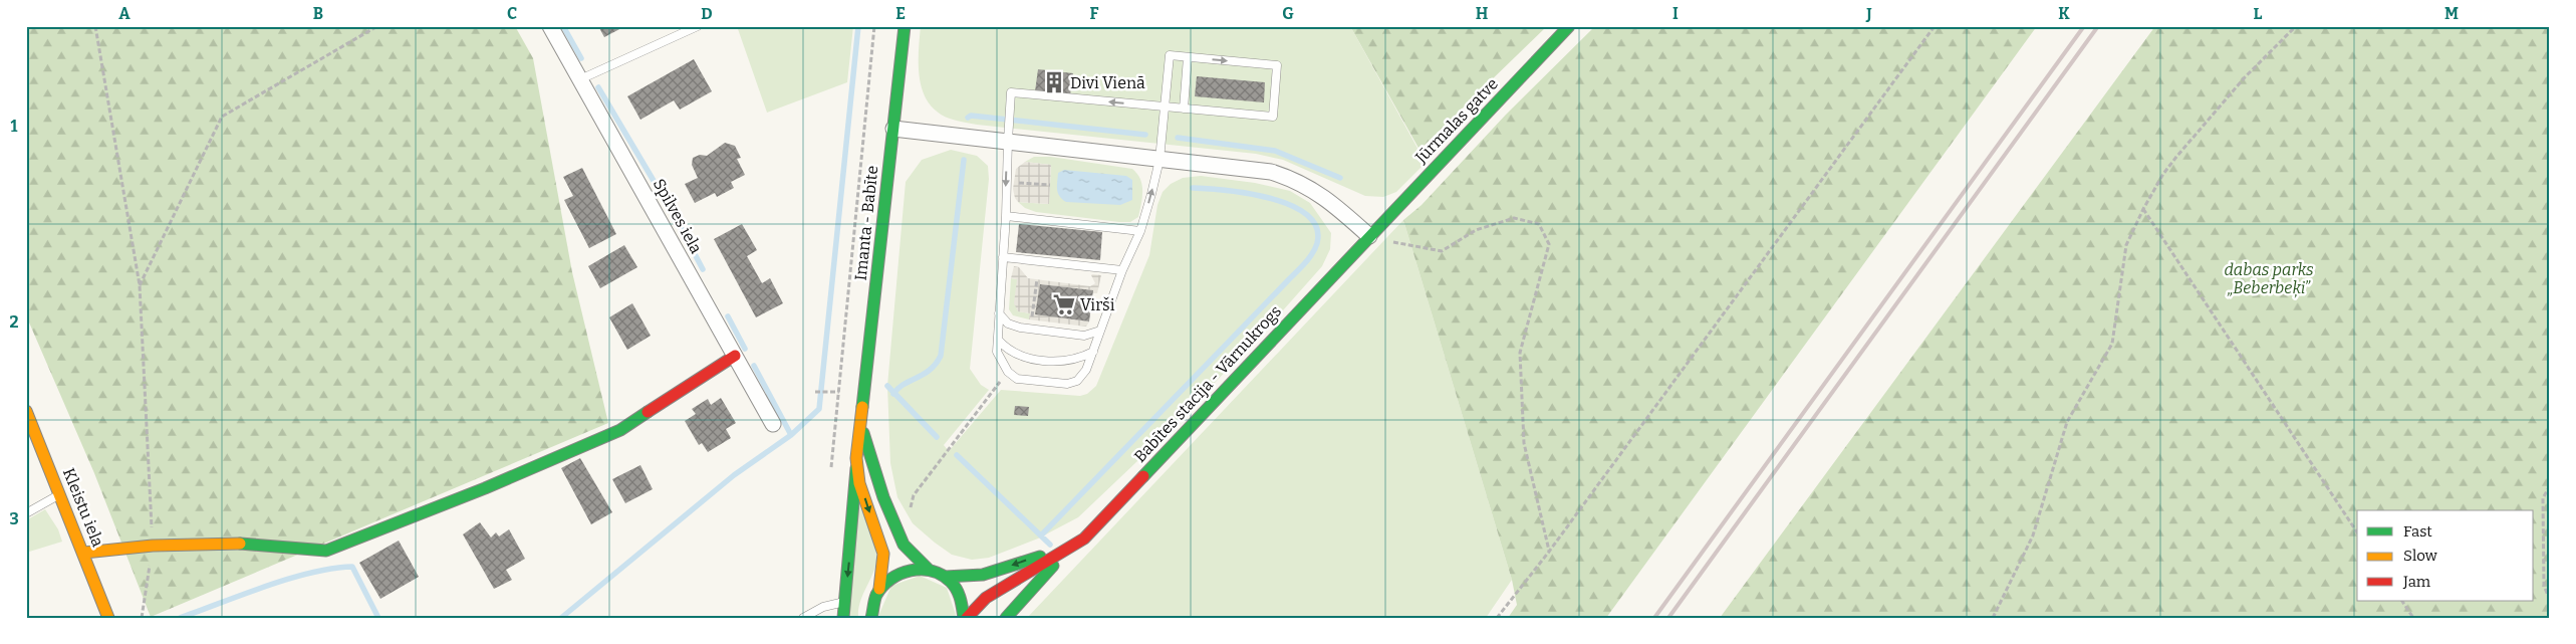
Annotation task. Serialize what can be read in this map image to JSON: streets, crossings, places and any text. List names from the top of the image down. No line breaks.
{"streets":{"main road":["Jūrmalas gatve","Imanta - Babīte","Babītes stacija - Vārnukrogs","Kleistu iela"],"street":["Spilves iela"]},"crossings":[["Jūrmalas gatve","Babītes stacija - Vārnukrogs"]],"parks":["dabas parks „Beberbeķi”"],"places":{"building":["Divi Vienā"],"supermarket":["Virši"]},"legend":["Fast","Slow","Jam"],"grid":{"columns":["A","B","C","D","E","F","G","H","I","J","K","L","M"],"rows":["1","2","3"]}}
